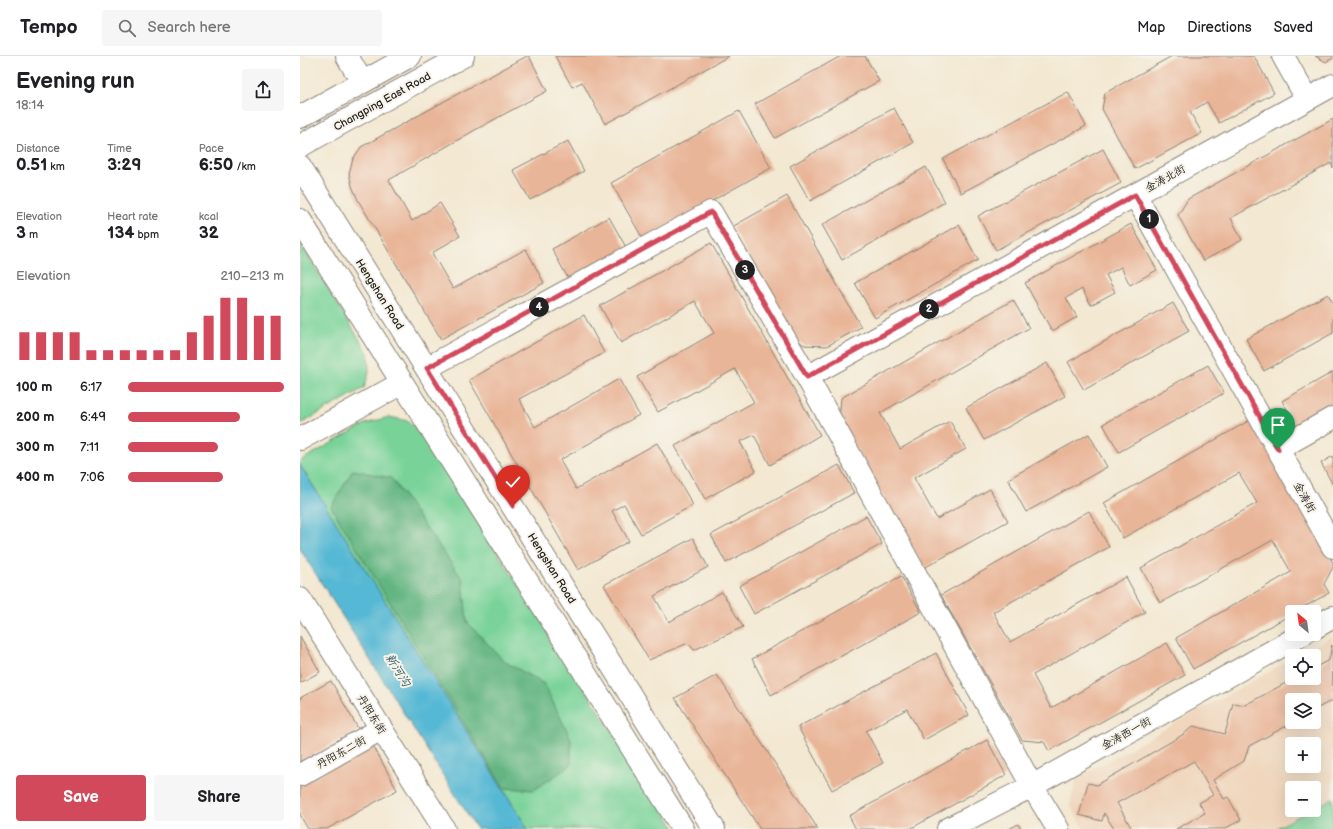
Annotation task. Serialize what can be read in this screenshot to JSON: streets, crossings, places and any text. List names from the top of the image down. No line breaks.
{"streets":{"street":["Changping East Road","金涛北街","Hengshan Road","金涛街","丹阳东街","金涛西一街","丹阳东二街"]},"crossings":[["金涛北街","金涛街"],["丹阳东街","丹阳东二街"]],"water":["新河沟"],"north":"top left","page":{"header":"Tempo","search":"Search here","nav":["Map","Directions","Saved"],"heading":["Evening run","18:14"],"stats":[["Distance","0.51 km"],["Time","3:29"],["Pace","6:50 /km"],["Elevation","3 m"],["Heart rate","134 bpm"],["kcal","32"]],"pins":["1","3","4","2"],"chart":["Elevation","210–213 m"],"list":[{"name":"100 m","note":"6:17"},{"name":"200 m","note":"6:49"},{"name":"300 m","note":"7:11"},{"name":"400 m","note":"7:06"}],"map_buttons":["+","−"],"buttons":["Save","Share"]}}
